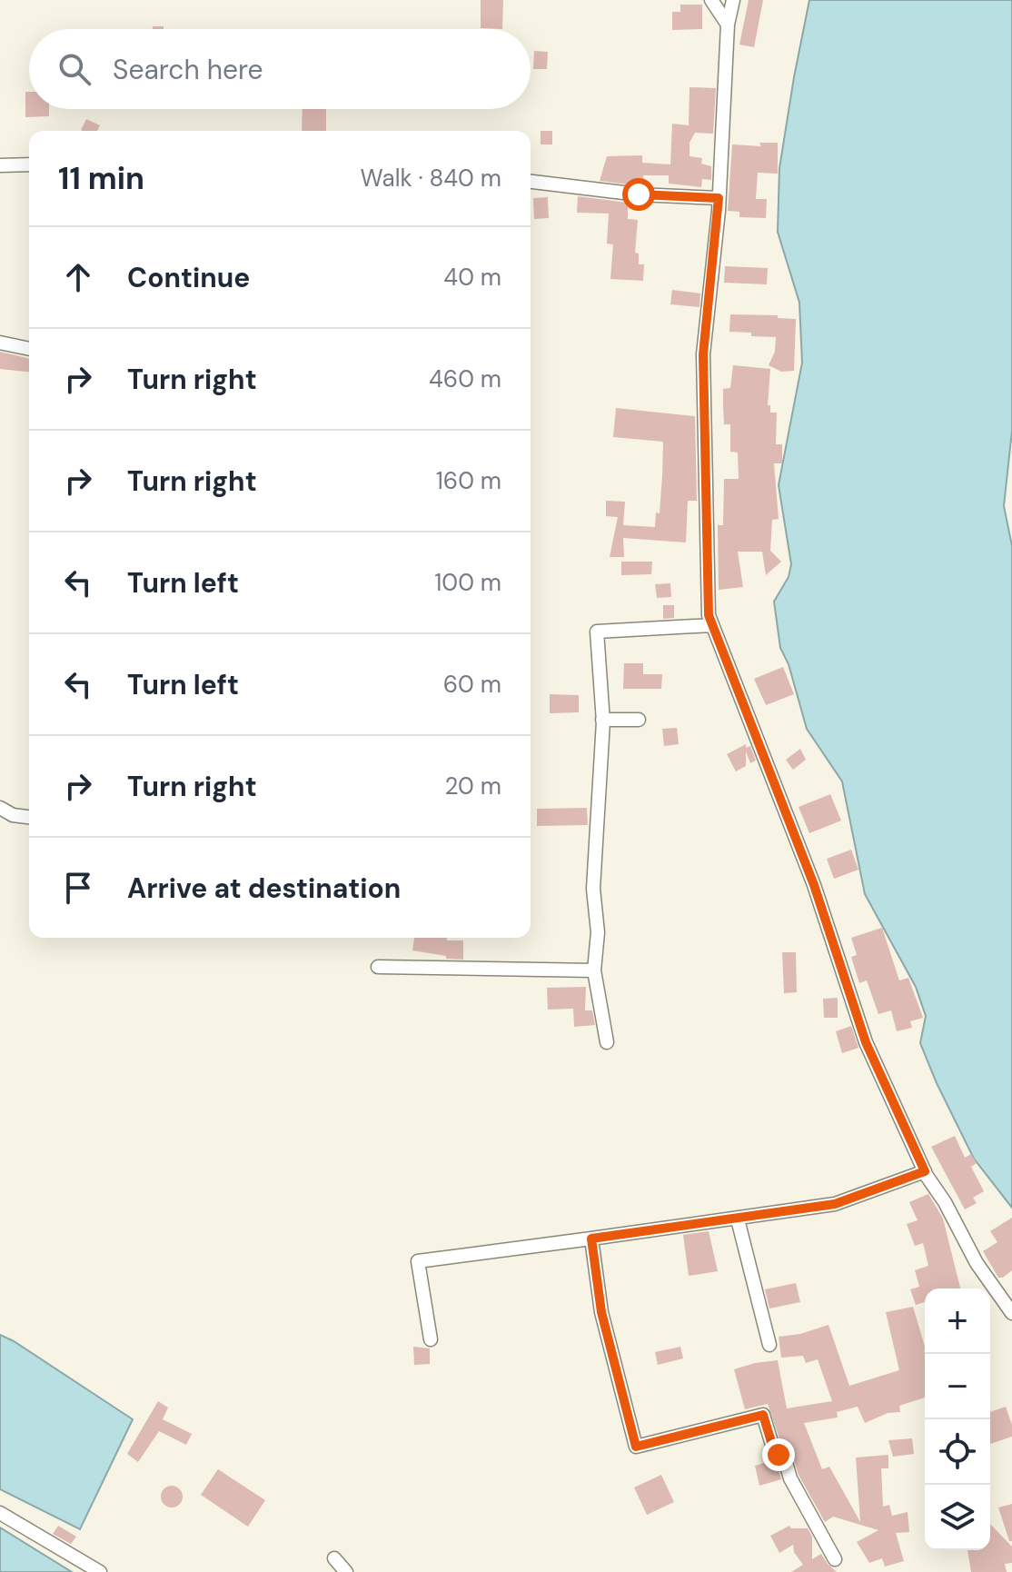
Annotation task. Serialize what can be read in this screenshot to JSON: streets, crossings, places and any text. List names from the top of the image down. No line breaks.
{"page":{"search":"Search here","heading":["11 min","Walk · 840 m"],"list":[["Continue","40 m"],["Turn right","460 m"],["Turn right","160 m"],["Turn left","100 m"],["Turn left","60 m"],["Turn right","20 m"],"Arrive at destination"],"map_buttons":["+","−"]}}
